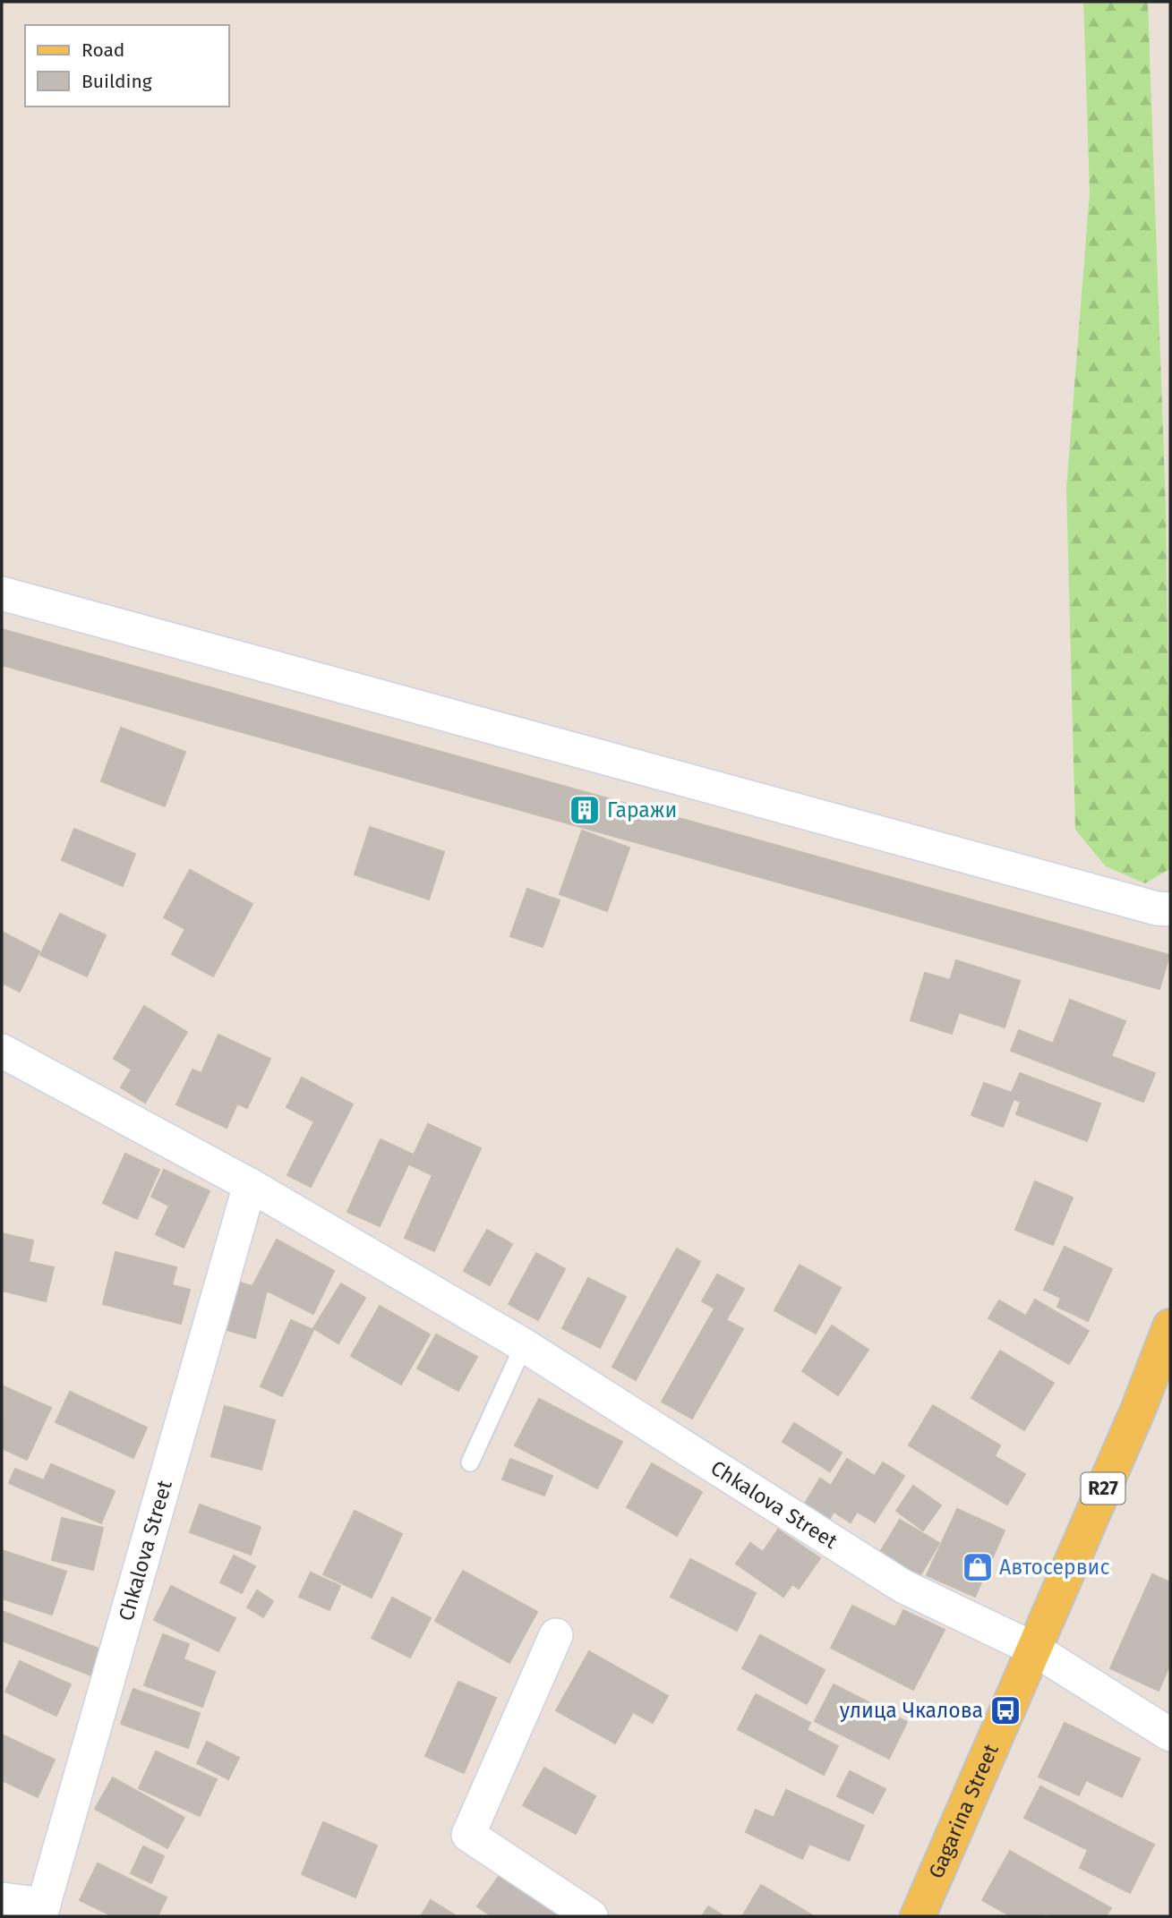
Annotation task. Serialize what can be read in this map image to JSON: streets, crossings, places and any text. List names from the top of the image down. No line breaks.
{"streets":{"main road":["R27","Gagarina Street"],"street":["Chkalova Street"]},"crossings":[["Chkalova Street","Gagarina Street"]],"places":{"building":["Гаражи"],"shop":["Автосервис"],"bus stop":["улица Чкалова"]},"legend":["Road","Building"]}
